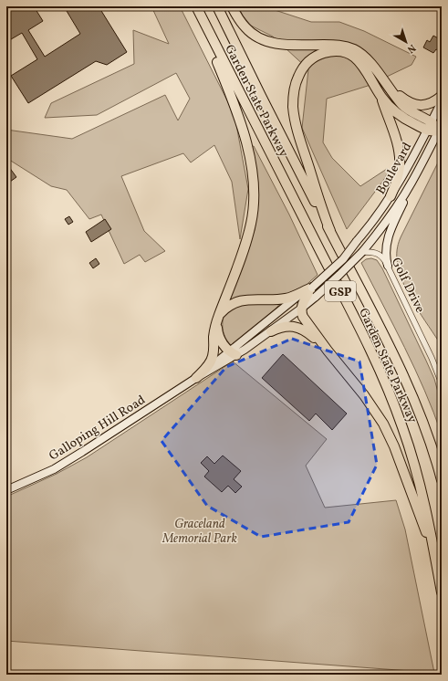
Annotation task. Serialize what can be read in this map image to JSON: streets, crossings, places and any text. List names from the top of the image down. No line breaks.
{"streets":{"highway":["Garden State Parkway","GSP"],"main road":["Boulevard","Galloping Hill Road"],"street":["Golf Drive"]},"crossings":[["Boulevard","Golf Drive"],["Boulevard","Galloping Hill Road"],["Golf Drive","Galloping Hill Road"]],"parks":["Graceland Memorial Park"],"north":"bottom right"}
